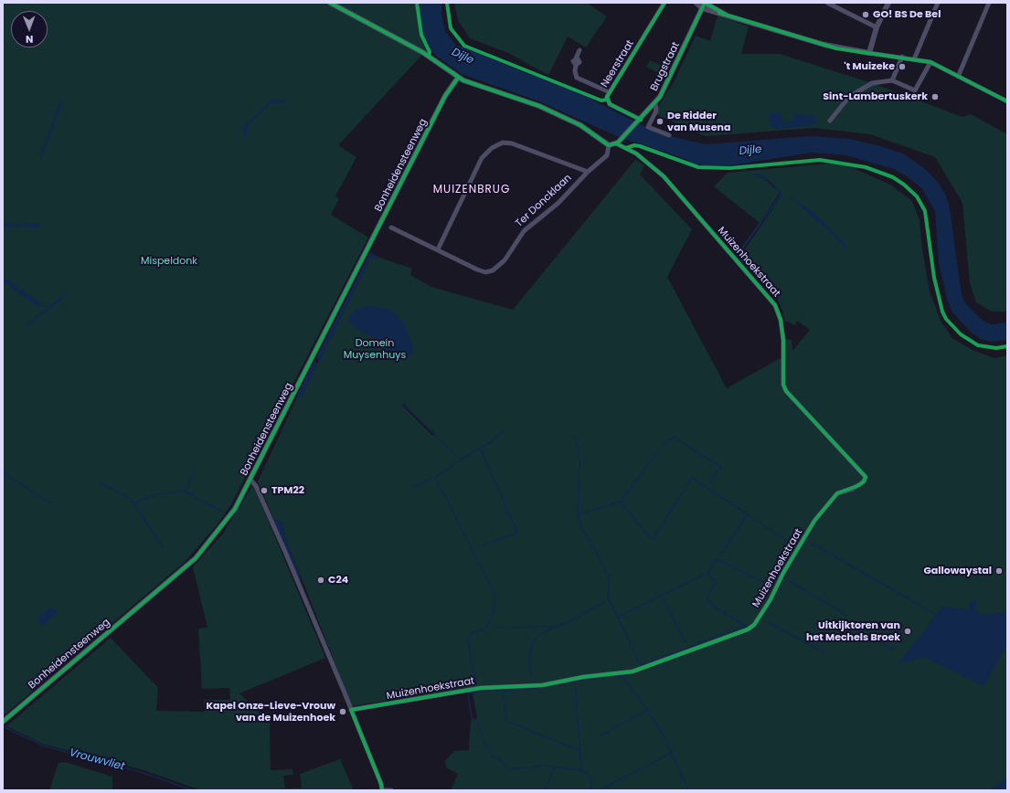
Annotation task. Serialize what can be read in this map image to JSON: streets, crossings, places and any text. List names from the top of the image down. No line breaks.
{"streets":{"street":["Neerstraat","Brugstraat","Bonheidensteenweg","Ter Doncklaan","Muizenhoekstraat"]},"crossings":[["Neerstraat","Brugstraat"],["Brugstraat","Muizenhoekstraat"]],"districts":["MUIZENBRUG"],"water":["Dijle","Vrouwvliet"],"parks":["Mispeldonk","Domein Muysenhuys"],"places":["GO! BS De Bel","'t Muizeke","Sint-Lambertuskerk","De Ridder van Musena","TPM22","Gallowaystal","C24","Uitkijktoren van het Mechels Broek","Kapel Onze-Lieve-Vrouw van de Muizenhoek"],"north":"bottom"}
